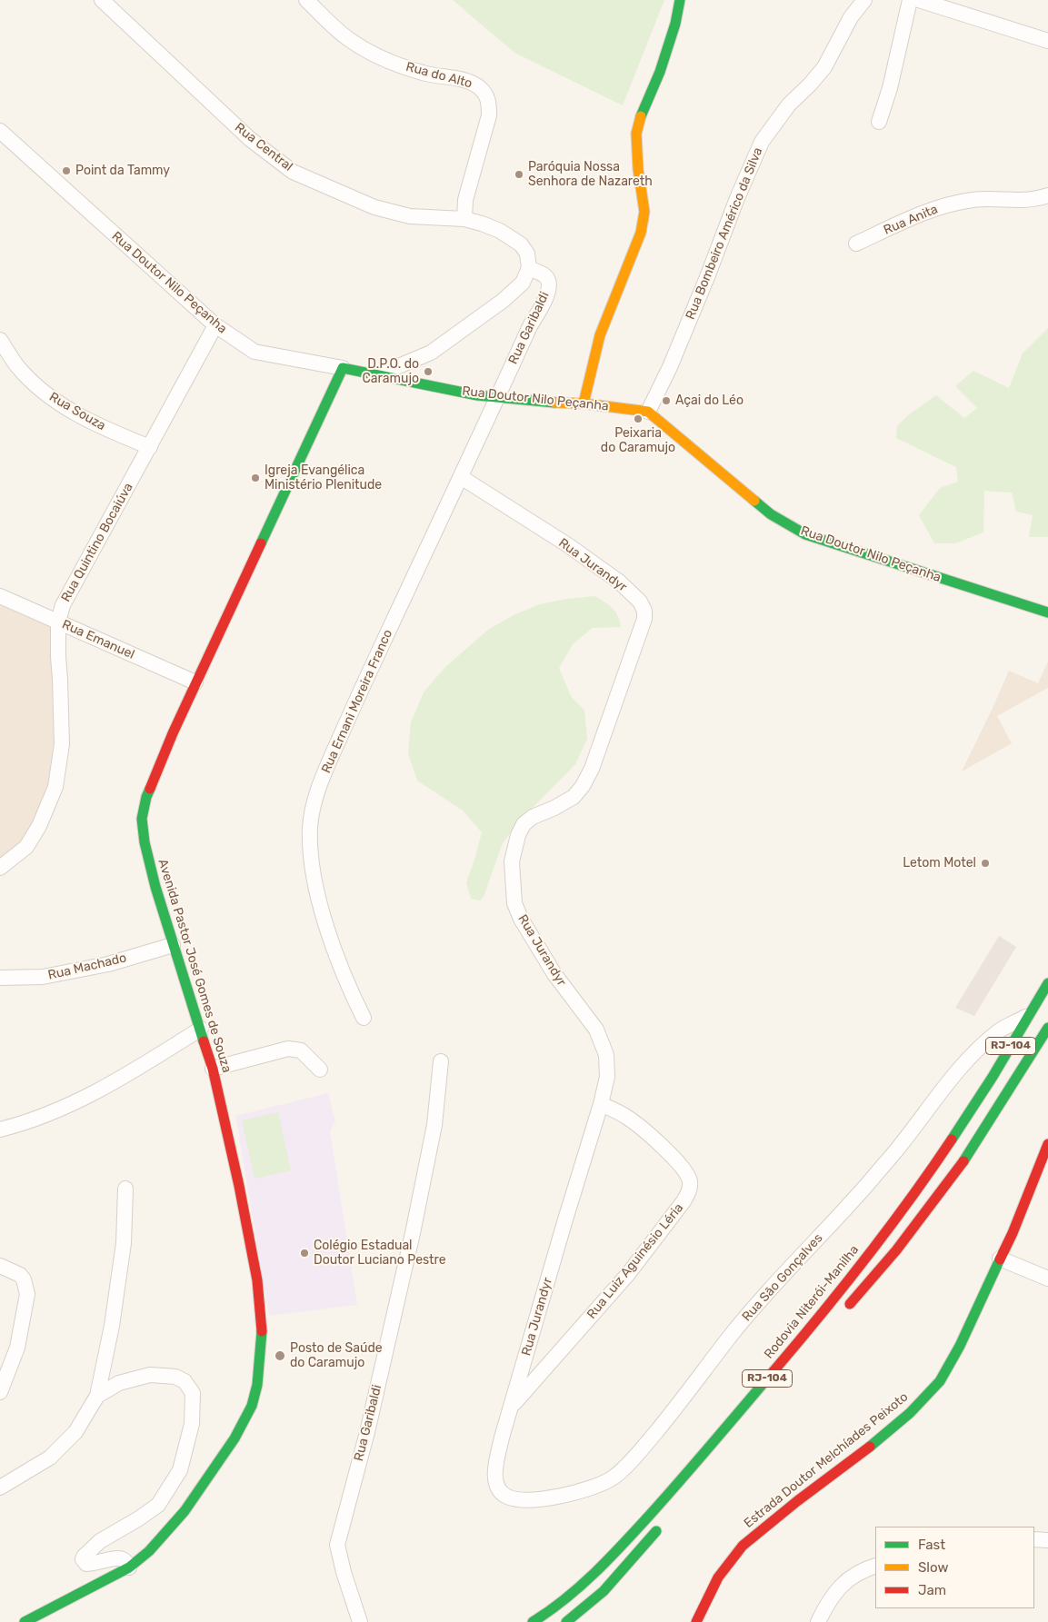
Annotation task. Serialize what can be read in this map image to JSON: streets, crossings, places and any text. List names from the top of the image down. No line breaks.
{"streets":{"main road":["Rua Doutor Nilo Peçanha","Avenida Pastor José Gomes de Souza","RJ-104","Rodovia Niterói-Manilha","Estrada Doutor Melchíades Peixoto"],"street":["Rua do Alto","Rua Central","Rua Anita","Rua Bombeiro Américo da Silva","Rua Garibaldi","Rua Souza","Rua Quintino Bocaiúva","Rua Jurandyr","Rua Emanuel","Rua Ernani Moreira Franco","Rua Machado","Rua Luiz Aguinésio Léria","Rua São Gonçalves"]},"crossings":[["Rua do Alto","Rua Central"],["Rua Central","Rua Garibaldi"],["Rua Bombeiro Américo da Silva","Rua Doutor Nilo Peçanha"],["Rua Doutor Nilo Peçanha","Rua Garibaldi"],["Rua Doutor Nilo Peçanha","Rua Quintino Bocaiúva"],["Rua Doutor Nilo Peçanha","Rua Ernani Moreira Franco"],["Rua Doutor Nilo Peçanha","Avenida Pastor José Gomes de Souza"],["Rua Garibaldi","Rua Ernani Moreira Franco"],["Rua Souza","Rua Quintino Bocaiúva"],["Rua Quintino Bocaiúva","Rua Emanuel"],["Rua Jurandyr","Rua Ernani Moreira Franco"],["Rua Jurandyr","Rua Luiz Aguinésio Léria"],["Rua Jurandyr","Rua São Gonçalves"],["Rua Emanuel","Avenida Pastor José Gomes de Souza"],["Avenida Pastor José Gomes de Souza","Rua Machado"],["Rua São Gonçalves","Rodovia Niterói-Manilha"]],"places":["Point da Tammy","Paróquia Nossa Senhora de Nazareth","D.P.O. do Caramujo","Açai do Léo","Peixaria do Caramujo","Igreja Evangélica Ministério Plenitude","Letom Motel","Colégio Estadual Doutor Luciano Pestre","Posto de Saúde do Caramujo"],"legend":["Fast","Slow","Jam"]}
